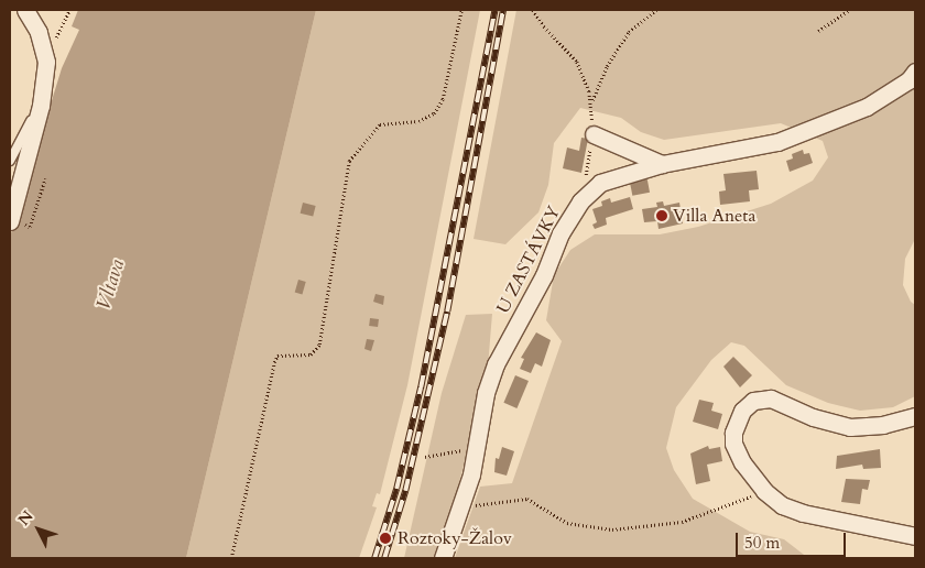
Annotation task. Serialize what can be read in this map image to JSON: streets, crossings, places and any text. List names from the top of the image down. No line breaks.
{"streets":{"street":["U ZASTÁVKY"]},"water":["Vltava"],"places":["Villa Aneta","Roztoky-Žalov"],"scale_bar":"50 m","north":"top left"}
